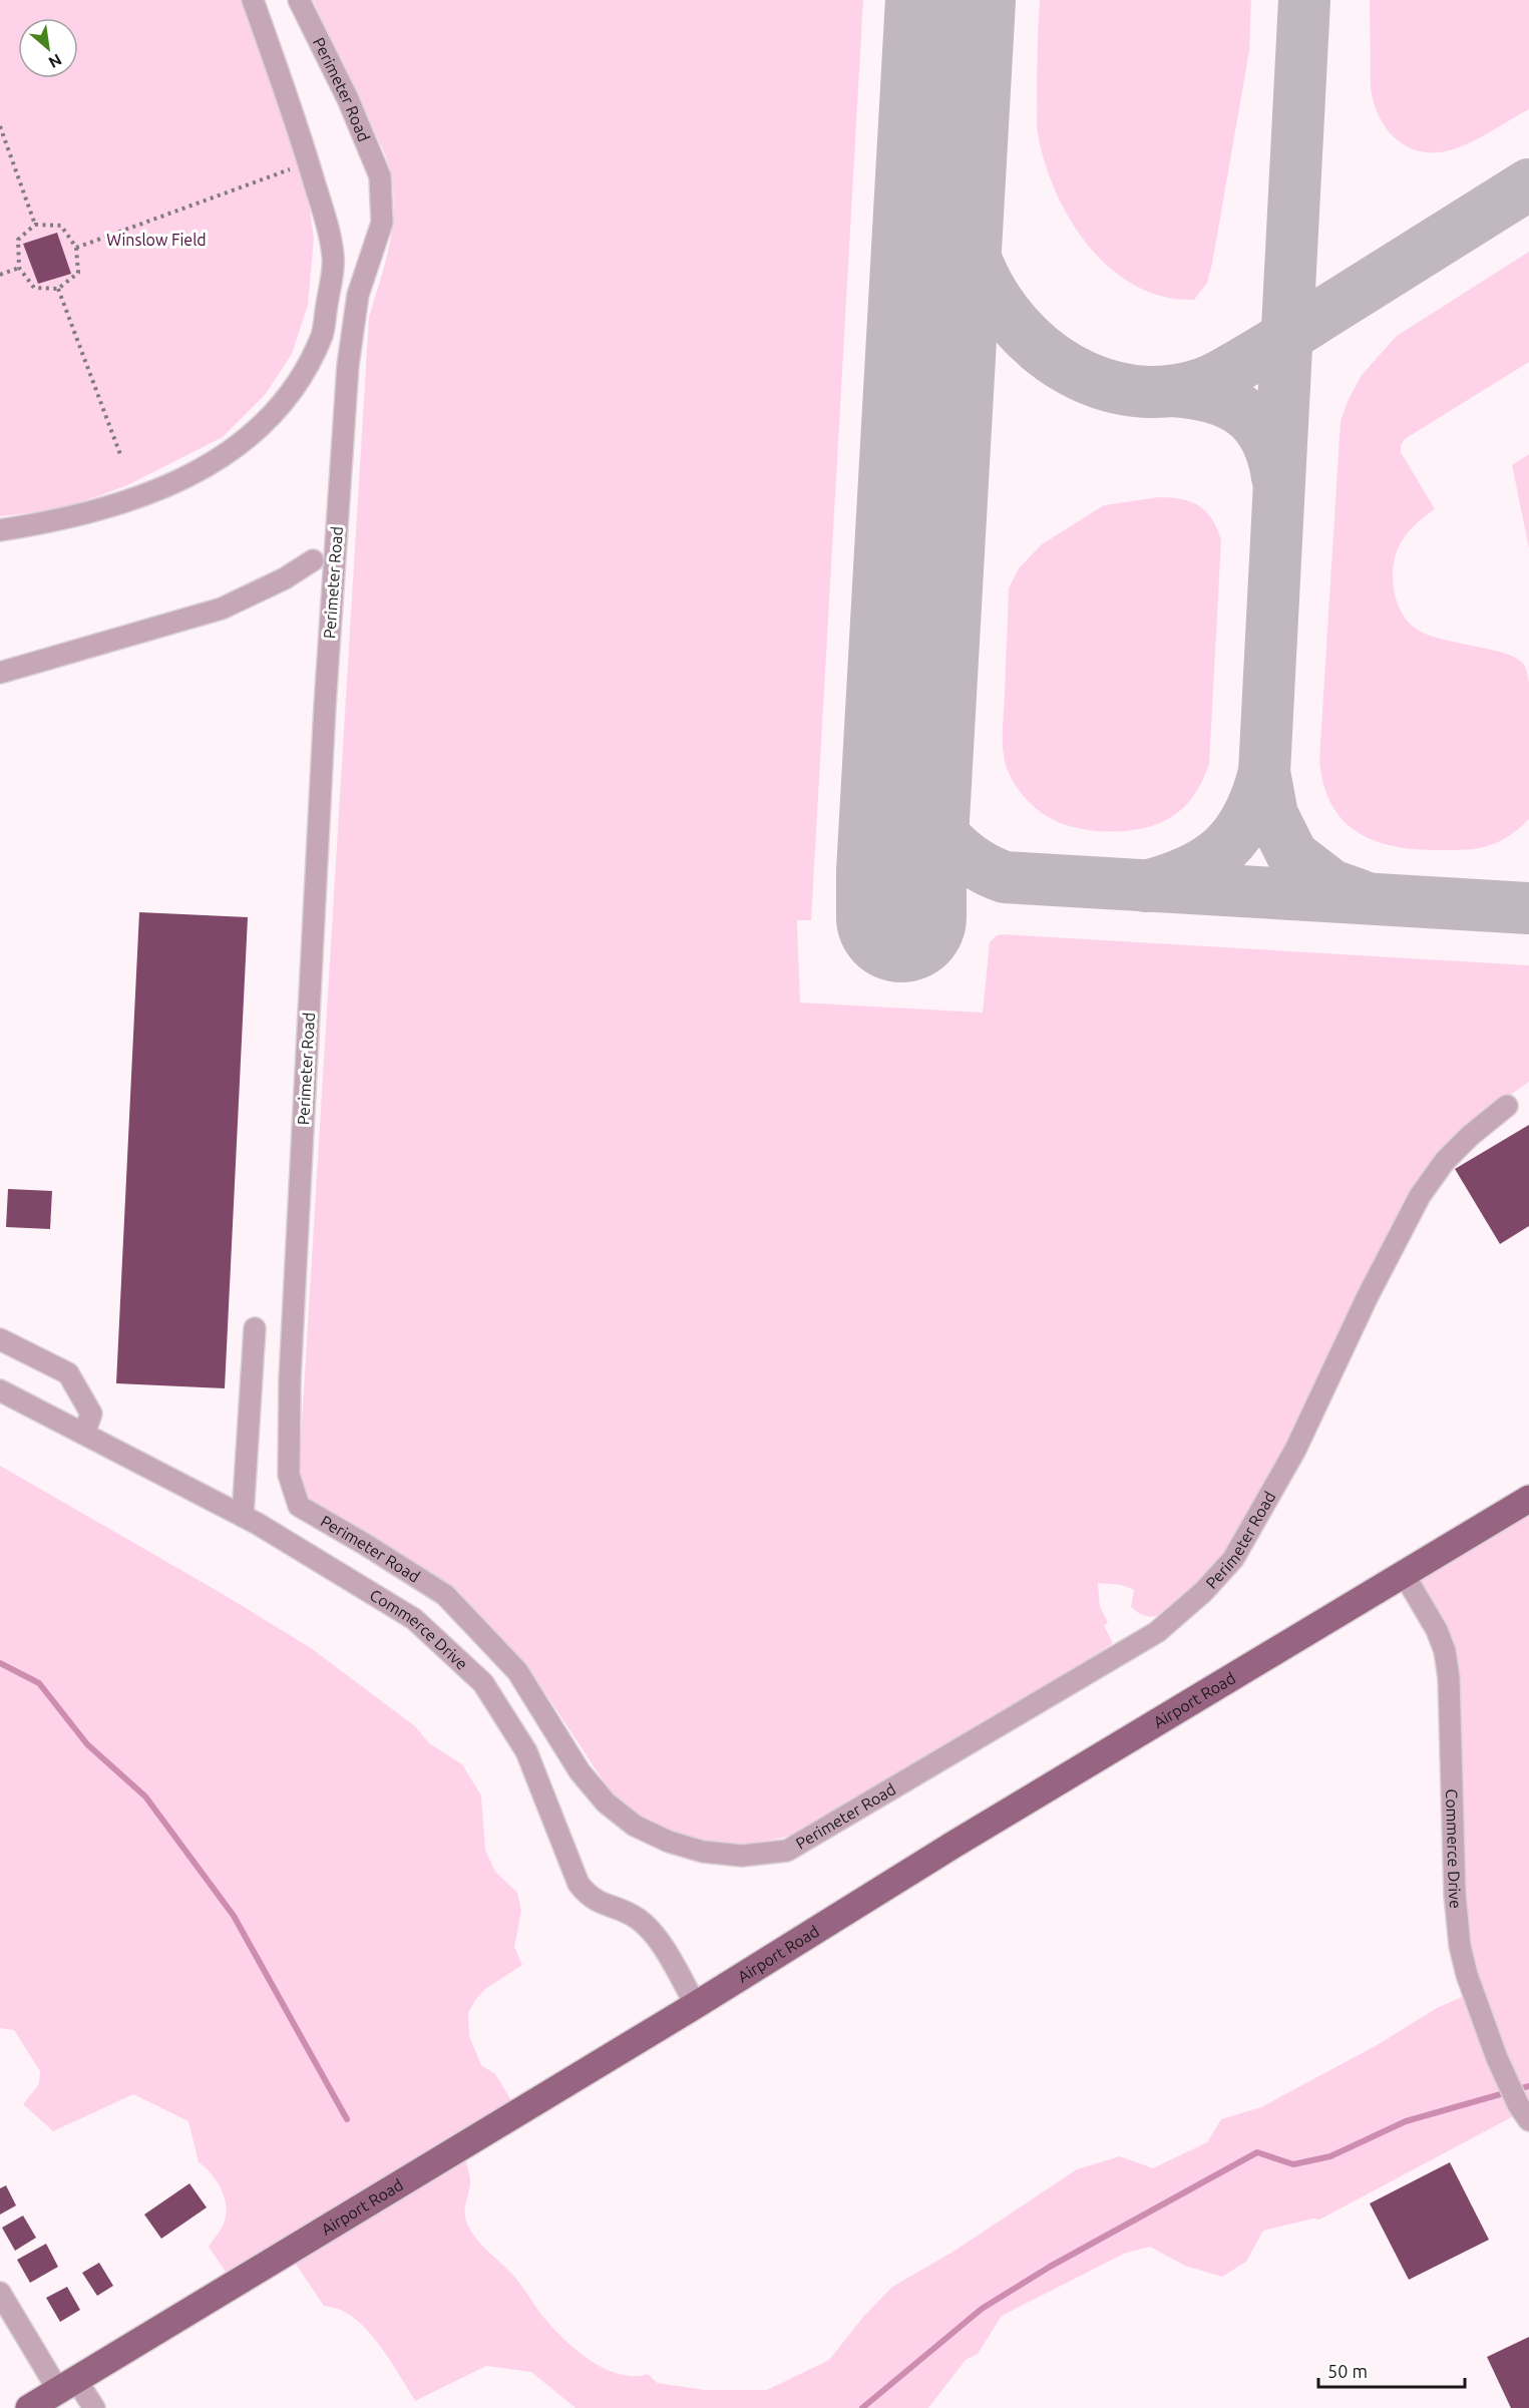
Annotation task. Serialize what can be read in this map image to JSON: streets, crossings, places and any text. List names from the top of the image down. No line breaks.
{"streets":{"main road":["Airport Road"],"street":["Perimeter Road","Commerce Drive"]},"crossings":[["Commerce Drive","Airport Road"]],"parks":["Winslow Field"],"scale_bar":"50 m","north":"bottom right"}
